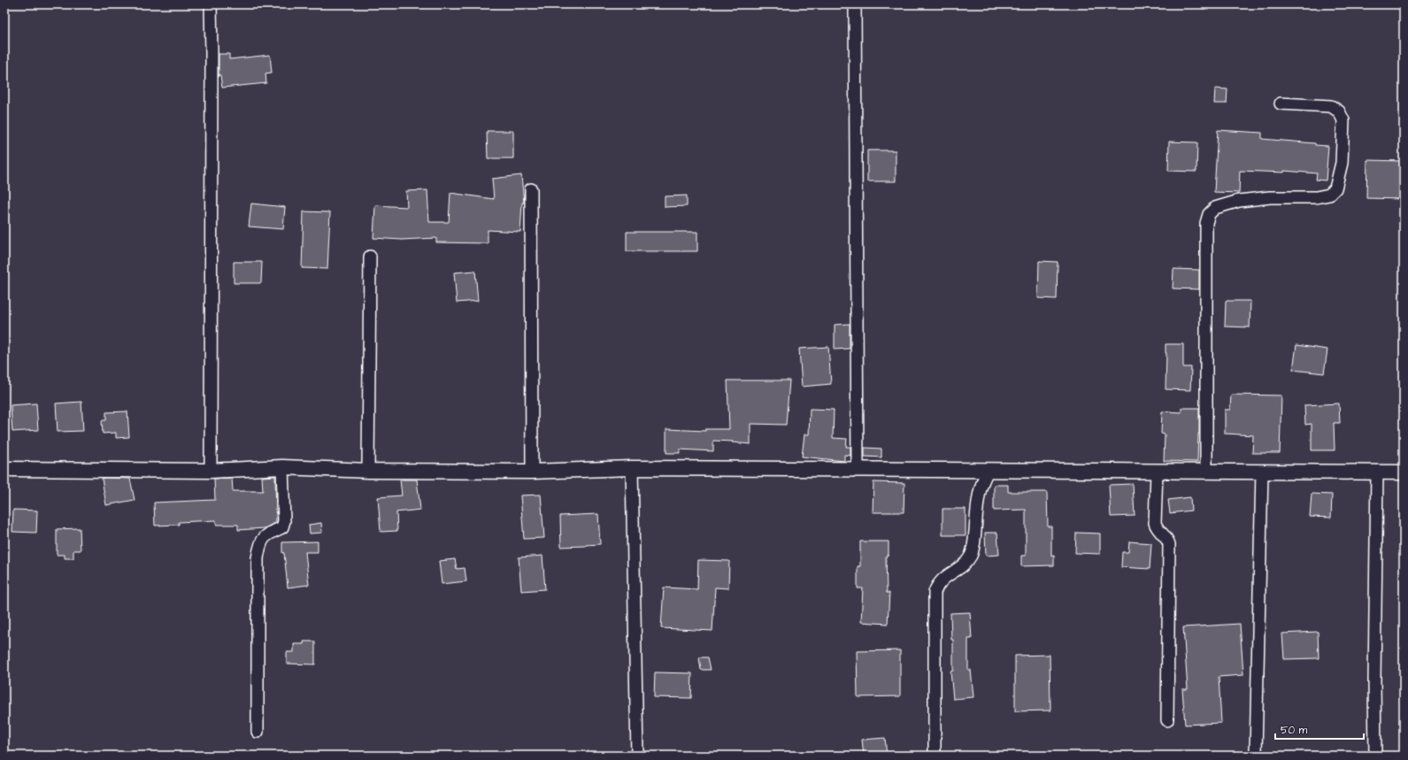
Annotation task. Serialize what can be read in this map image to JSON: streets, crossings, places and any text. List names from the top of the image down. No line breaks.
{"scale_bar":"50 m"}
